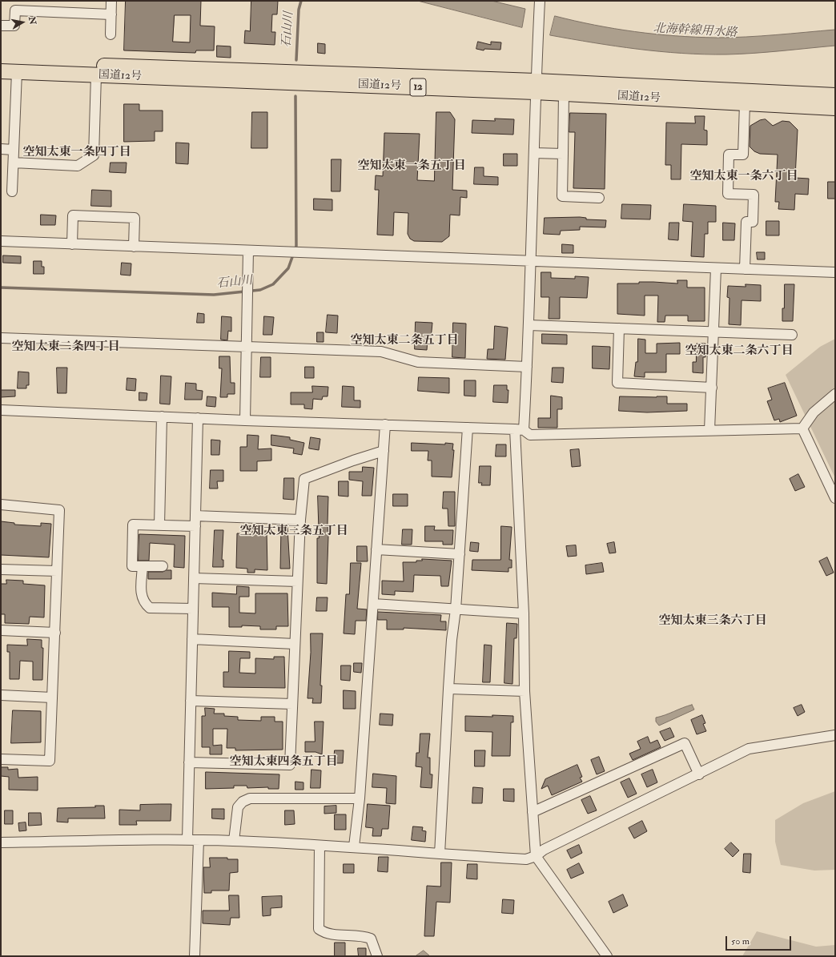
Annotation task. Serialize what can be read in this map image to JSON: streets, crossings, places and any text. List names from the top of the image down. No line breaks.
{"streets":{"highway":["国道12号","12"]},"districts":["空知太東一条四丁目","空知太東一条五丁目","空知太東一条六丁目","空知太東二条五丁目","空知太東二条四丁目","空知太東二条六丁目","空知太東三条五丁目","空知太東三条六丁目","空知太東四条五丁目"],"water":["石山川","北海幹線用水路"],"scale_bar":"50 m","north":"right"}
